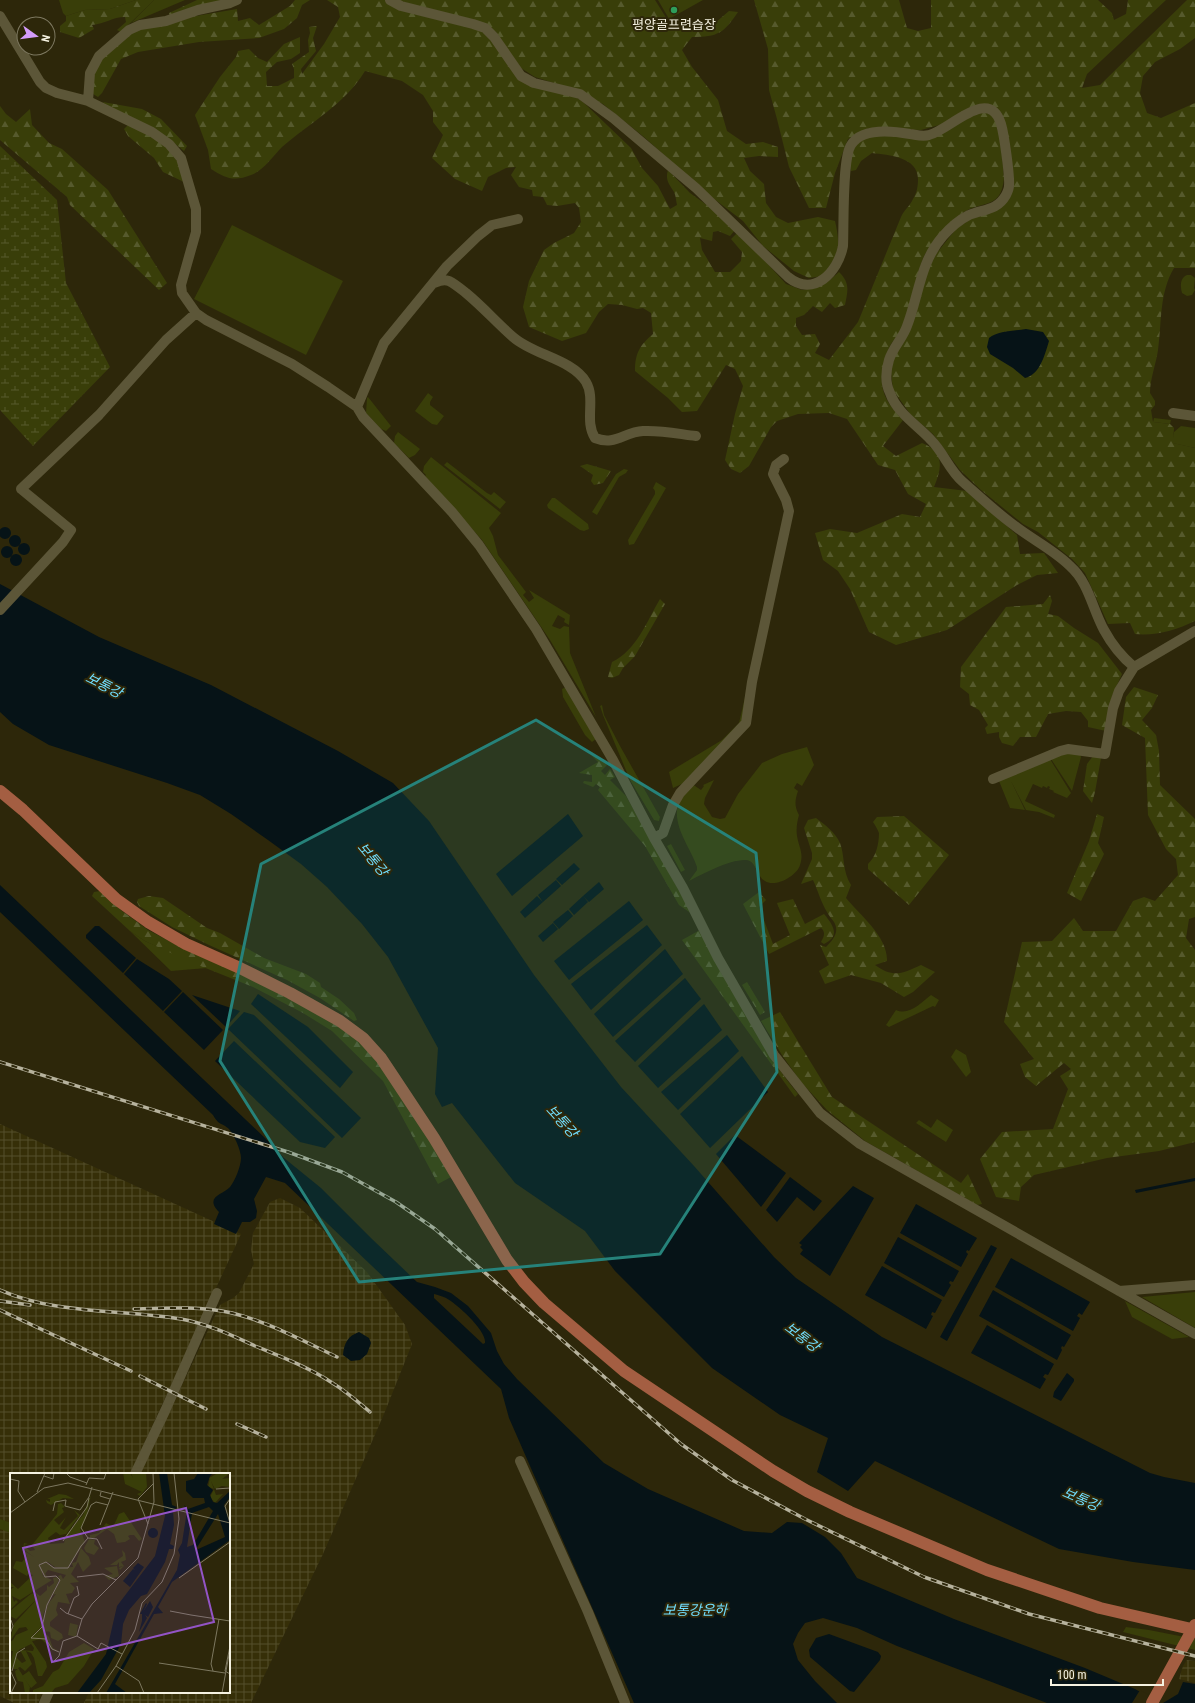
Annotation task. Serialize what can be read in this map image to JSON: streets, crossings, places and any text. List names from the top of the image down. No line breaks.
{"water":["보통강","보통강운하"],"places":["평양골프련습장"],"scale_bar":"100 m","north":"right"}
